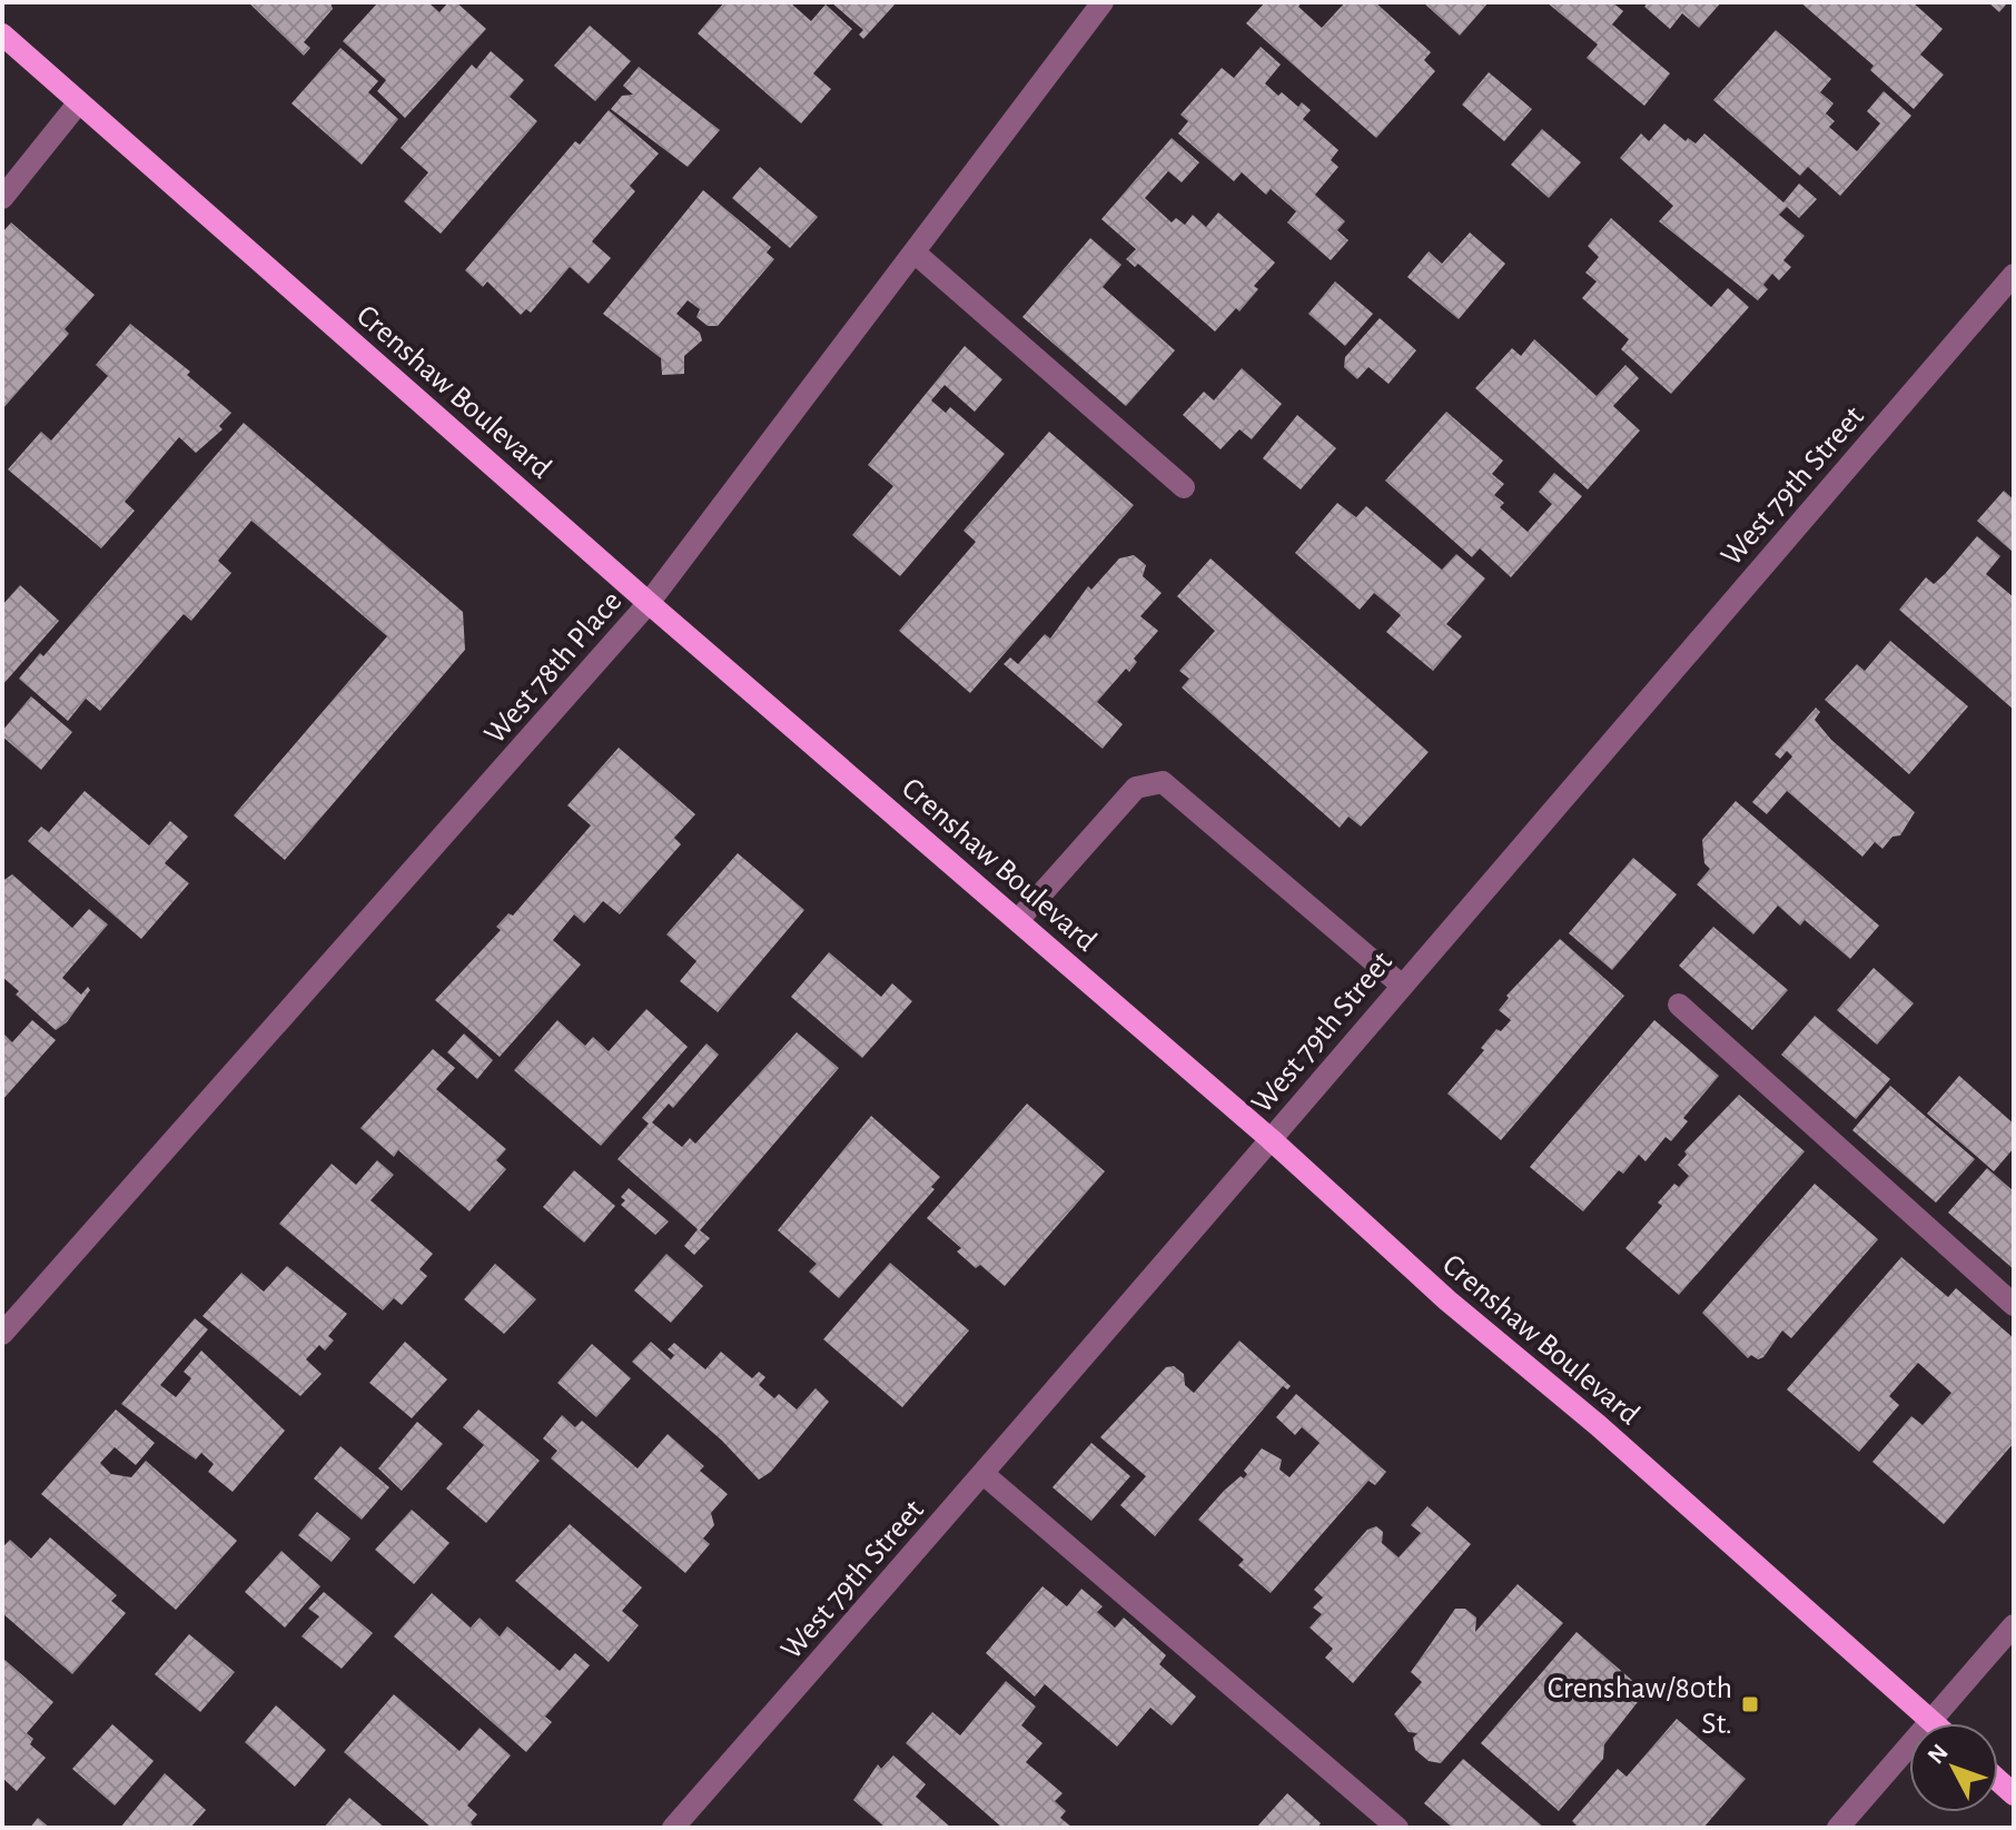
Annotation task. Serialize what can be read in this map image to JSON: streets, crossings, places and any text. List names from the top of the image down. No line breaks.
{"streets":{"main road":["Crenshaw Boulevard"],"street":["West 79th Street","West 78th Place"]},"crossings":[["Crenshaw Boulevard","West 79th Street"],["Crenshaw Boulevard","West 78th Place"]],"places":{"transit":["Crenshaw/80th St."]},"north":"top left"}
